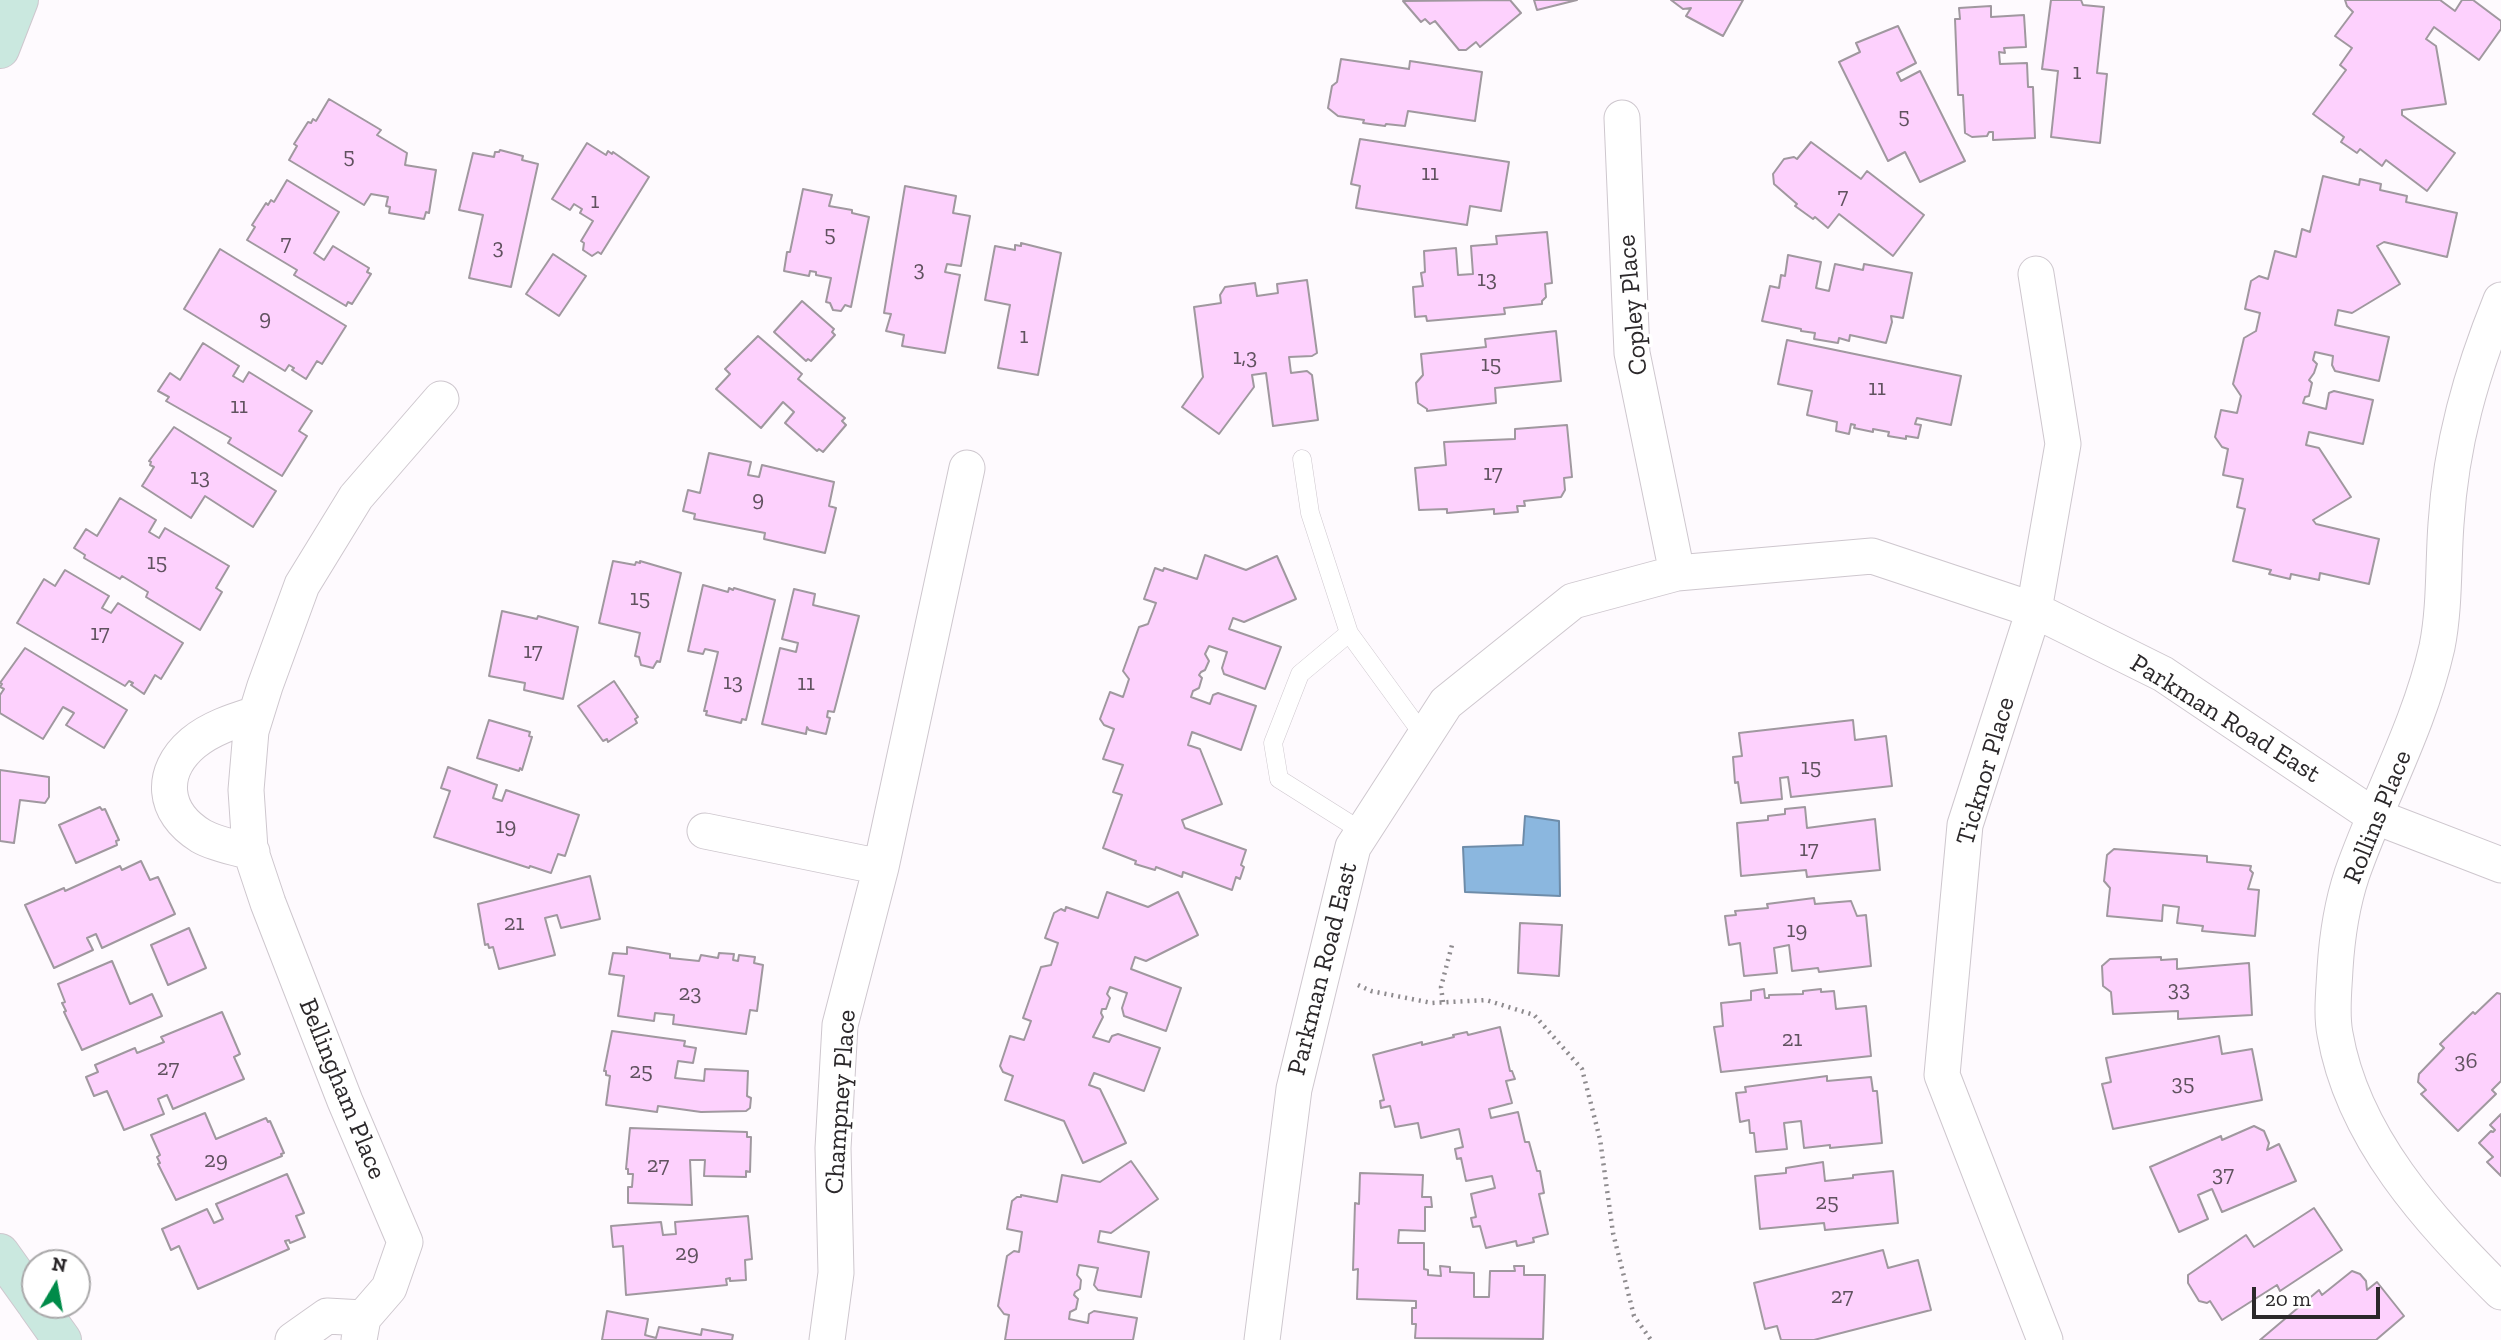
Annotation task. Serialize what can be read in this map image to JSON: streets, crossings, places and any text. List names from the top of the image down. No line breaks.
{"streets":{"street":["Copley Place","Parkman Road East","Ticknor Place","Rollins Place","Bellingham Place","Champney Place"]},"crossings":[["Copley Place","Parkman Road East"],["Parkman Road East","Ticknor Place"],["Parkman Road East","Rollins Place"]],"house_numbers":["1","5","5","11","7","1","5","7","3","3","13","9","1","1,3","15","11","11","17","13","9","15","15","17","17","13","11","15","19","17","21","19","33","23","21","36","27","25","35","29","27","37","25","29","27"],"scale_bar":"20 m","north":"top"}
